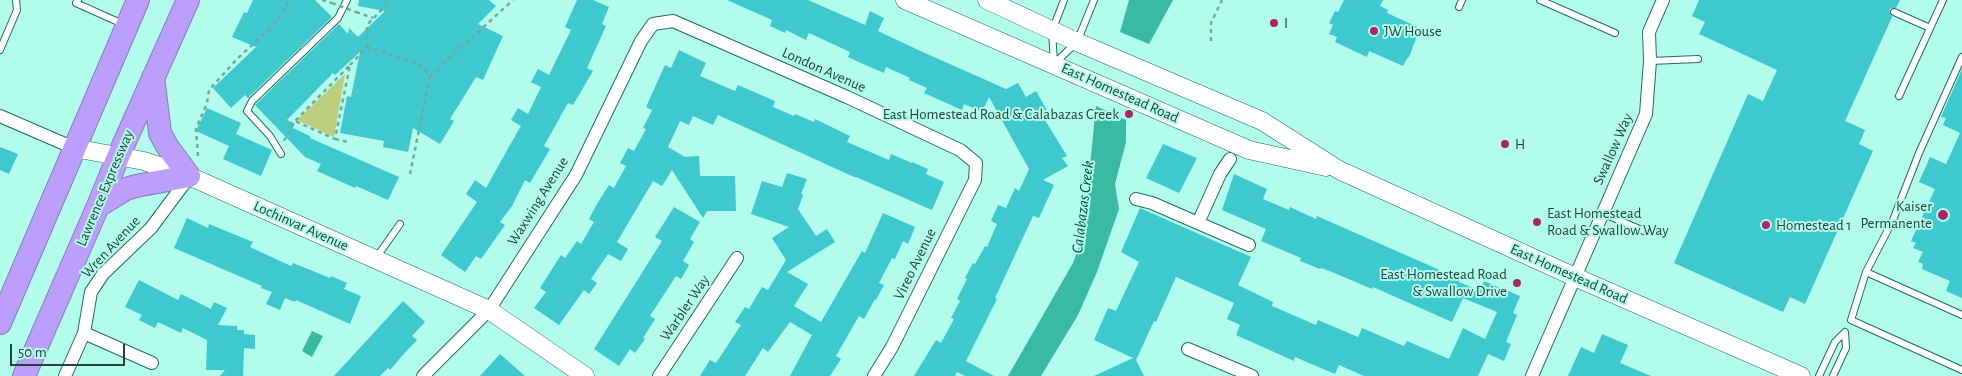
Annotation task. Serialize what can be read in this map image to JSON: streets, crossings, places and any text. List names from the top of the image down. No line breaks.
{"streets":{"highway":["Lawrence Expressway"],"main road":["East Homestead Road","Lochinvar Avenue"],"street":["London Avenue","Swallow Way","Waxwing Avenue","Wren Avenue","Vireo Avenue","Warbler Way"]},"crossings":[["London Avenue","Waxwing Avenue"],["London Avenue","Vireo Avenue"],["East Homestead Road","Swallow Way"],["Lawrence Expressway","Lochinvar Avenue"],["Waxwing Avenue","Lochinvar Avenue"],["Lochinvar Avenue","Wren Avenue"]],"water":["Calabazas Creek"],"places":["I","JW House","East Homestead Road & Calabazas Creek","H","Kaiser Permanente","East Homestead Road & Swallow Way","Homestead 1","East Homestead Road & Swallow Drive"],"scale_bar":"50 m"}
